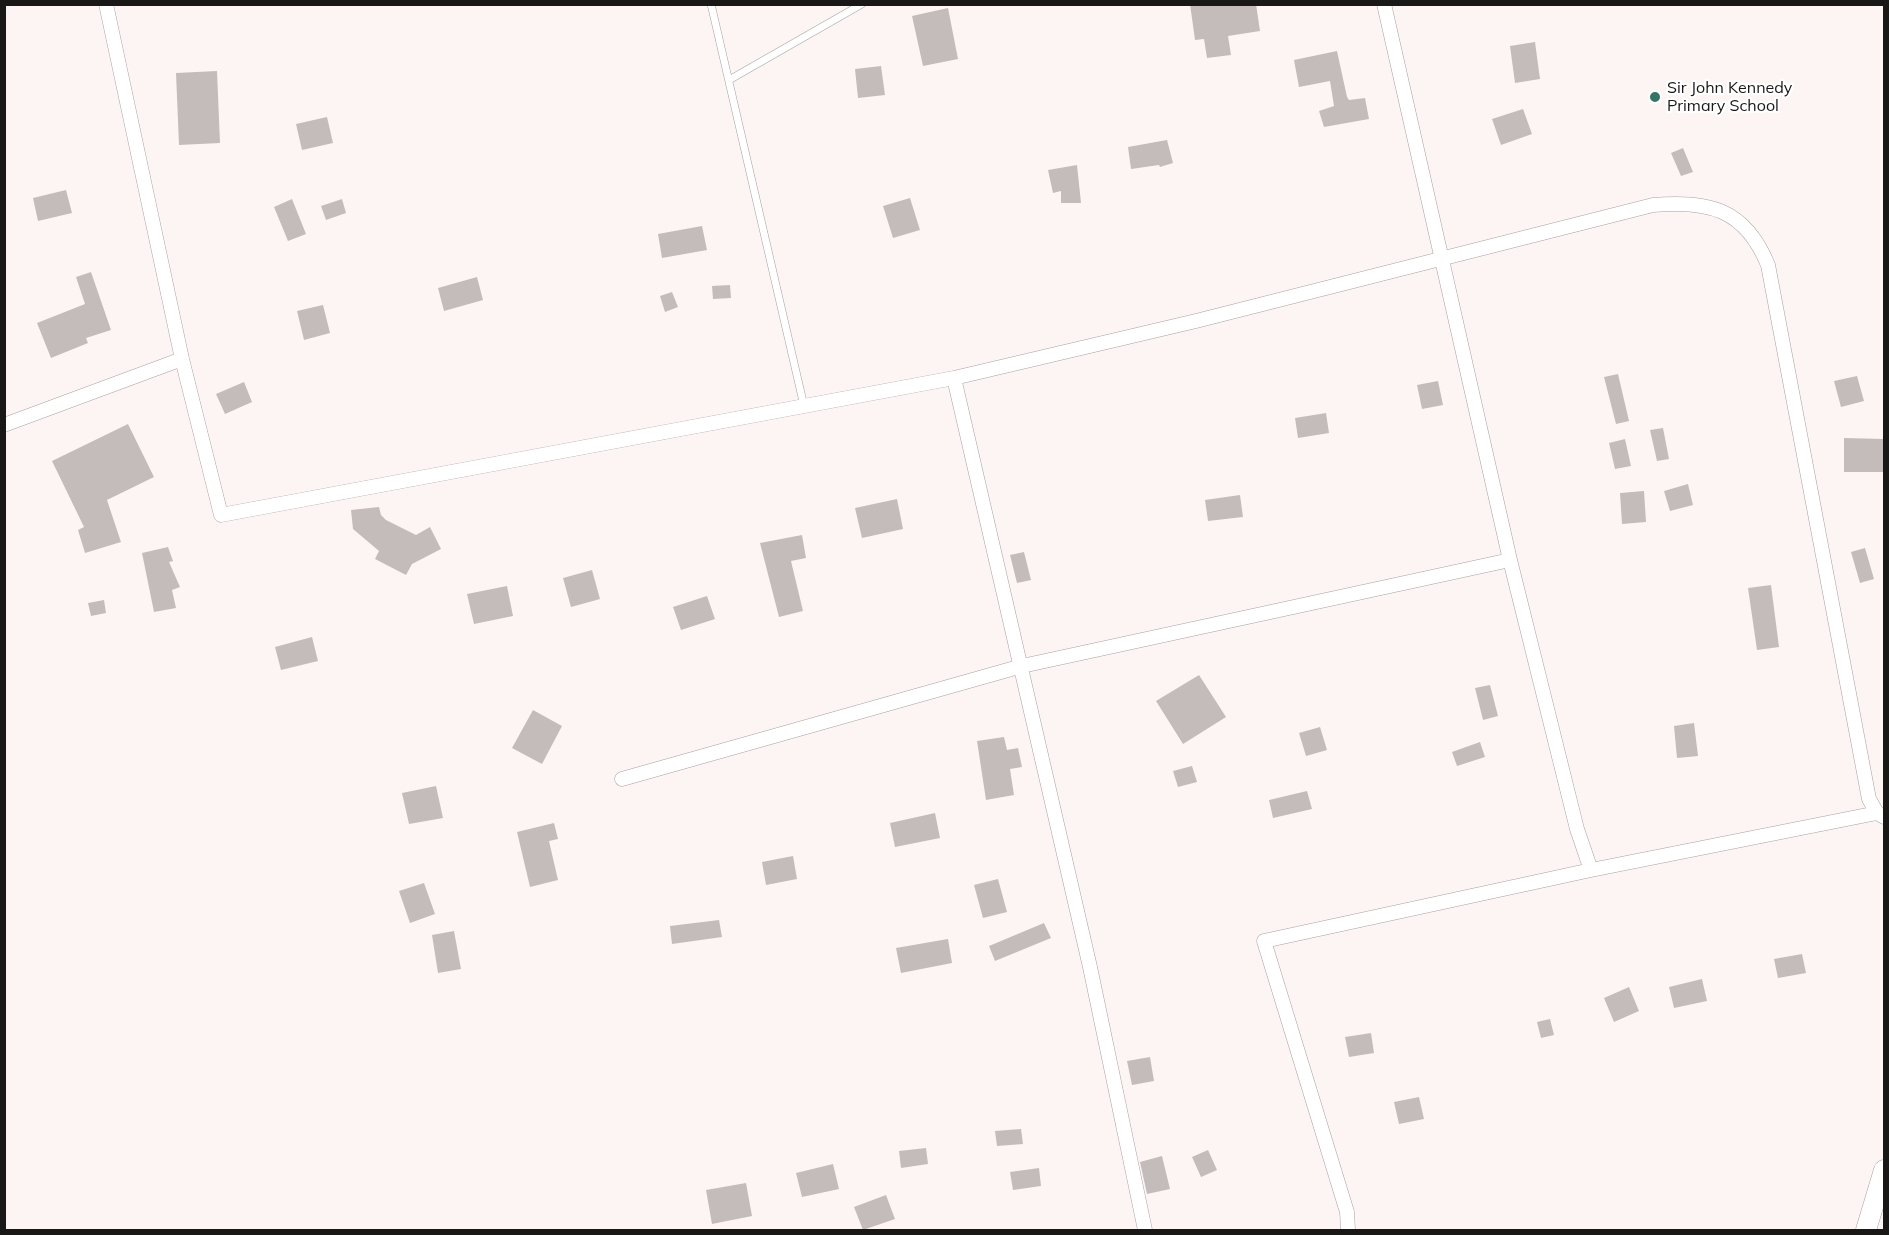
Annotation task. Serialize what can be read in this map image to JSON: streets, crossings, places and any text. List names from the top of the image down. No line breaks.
{"places":["Sir John Kennedy Primary School"]}
